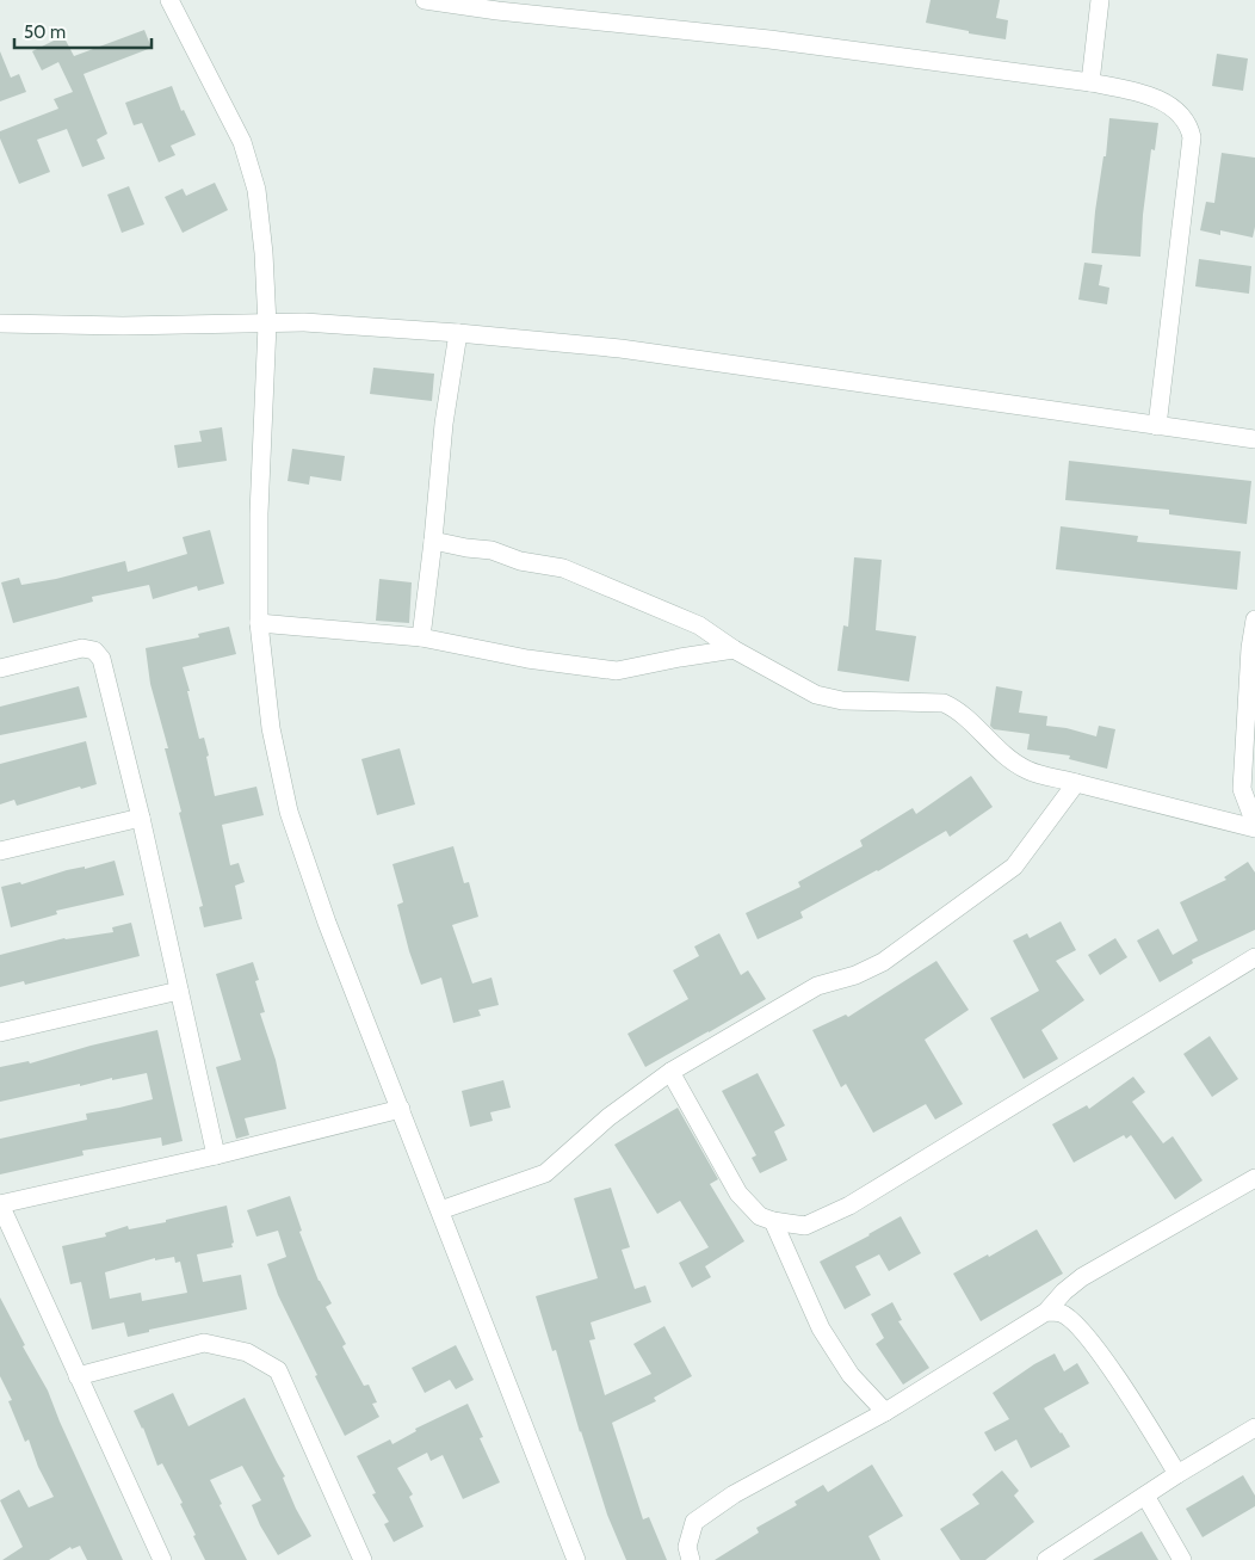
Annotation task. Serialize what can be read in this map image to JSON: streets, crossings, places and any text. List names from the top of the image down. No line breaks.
{"scale_bar":"50 m"}
